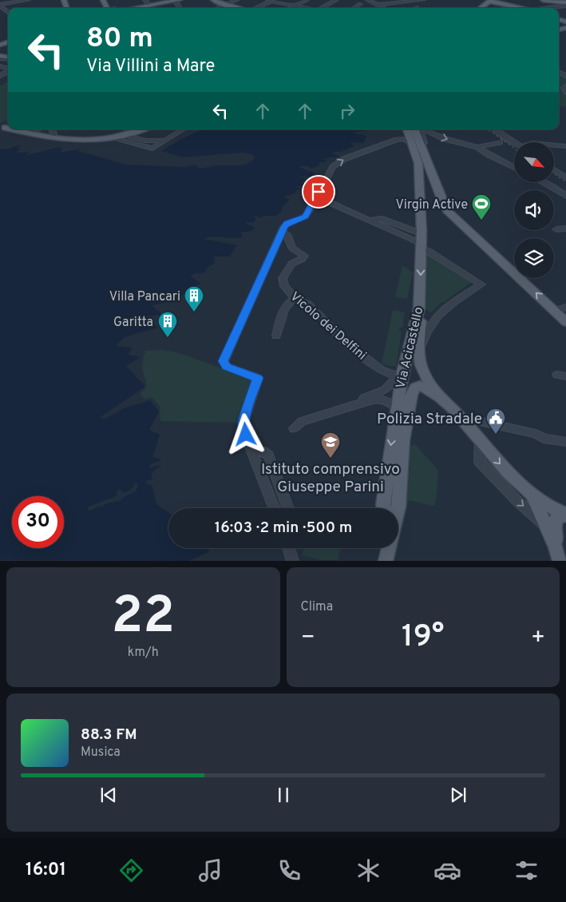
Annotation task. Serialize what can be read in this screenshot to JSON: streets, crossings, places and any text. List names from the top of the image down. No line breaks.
{"streets":{"main road":["Via Acicastello"],"street":["Vicolo dei Delfini"]},"crossings":[["Vicolo dei Delfini","Via Acicastello"]],"places":{"sports":["Virgin Active"],"building":["Villa Pancari","Garitta"],"public building":["Polizia Stradale"],"school or university":["Istituto comprensivo Giuseppe Parini"]},"north":"bottom right","page":{"turn":["80 m","Via Villini a Mare"],"limit":"30","trip":"16:03 · 2 min · 500 m","tile":[["22","km/h"],"Clima"],"heat":["−","19°","+"],"song":["88.3 FM","Musica"],"tabs":"16:01"}}
